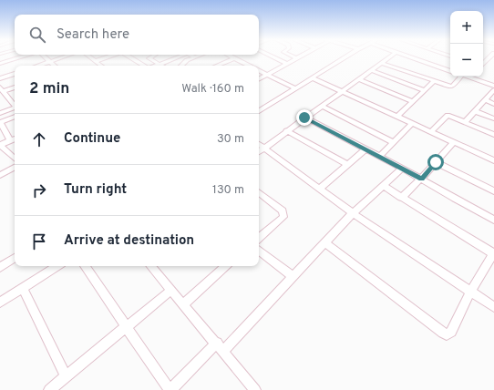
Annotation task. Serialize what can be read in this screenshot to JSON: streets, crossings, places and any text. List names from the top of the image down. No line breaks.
{"page":{"map_buttons":["+","−"],"search":"Search here","heading":["2 min","Walk · 160 m"],"list":[["Continue","30 m"],["Turn right","130 m"],"Arrive at destination"]}}
